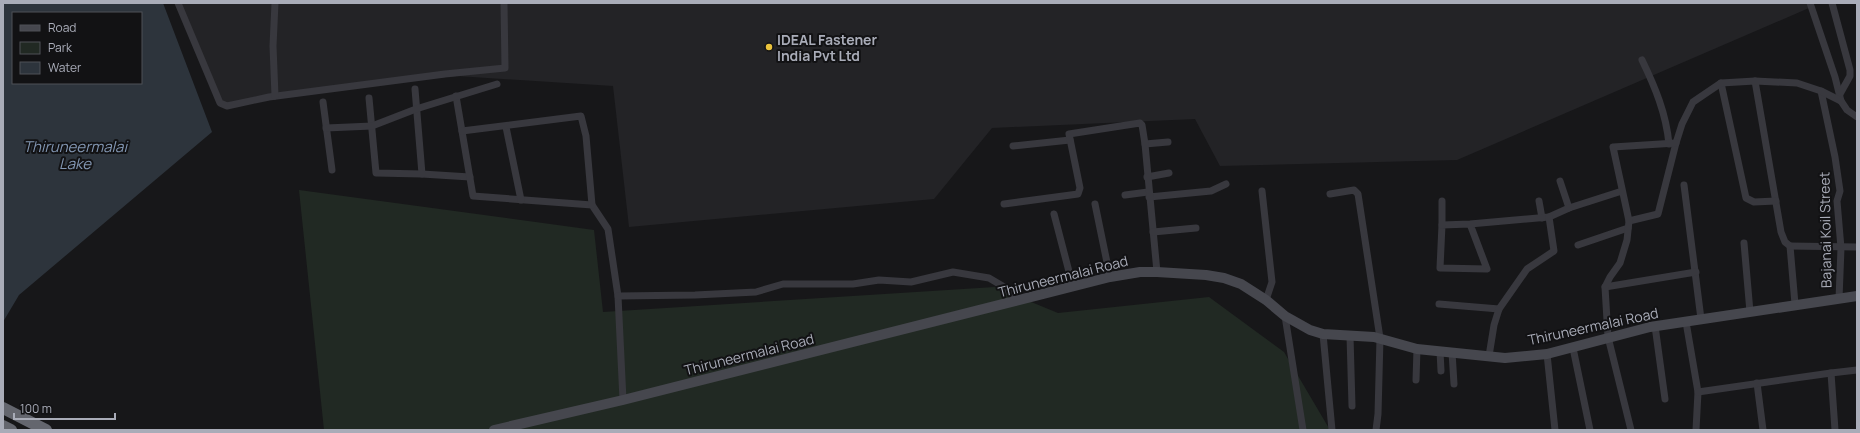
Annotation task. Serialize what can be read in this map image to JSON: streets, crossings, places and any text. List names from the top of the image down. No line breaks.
{"streets":{"street":["Bajanai Koil Street","Thiruneermalai Road"]},"crossings":[["Bajanai Koil Street","Thiruneermalai Road"]],"water":["Thiruneermalai Lake"],"places":["IDEAL Fastener India Pvt Ltd"],"legend":["Road","Park","Water"],"scale_bar":"100 m"}
